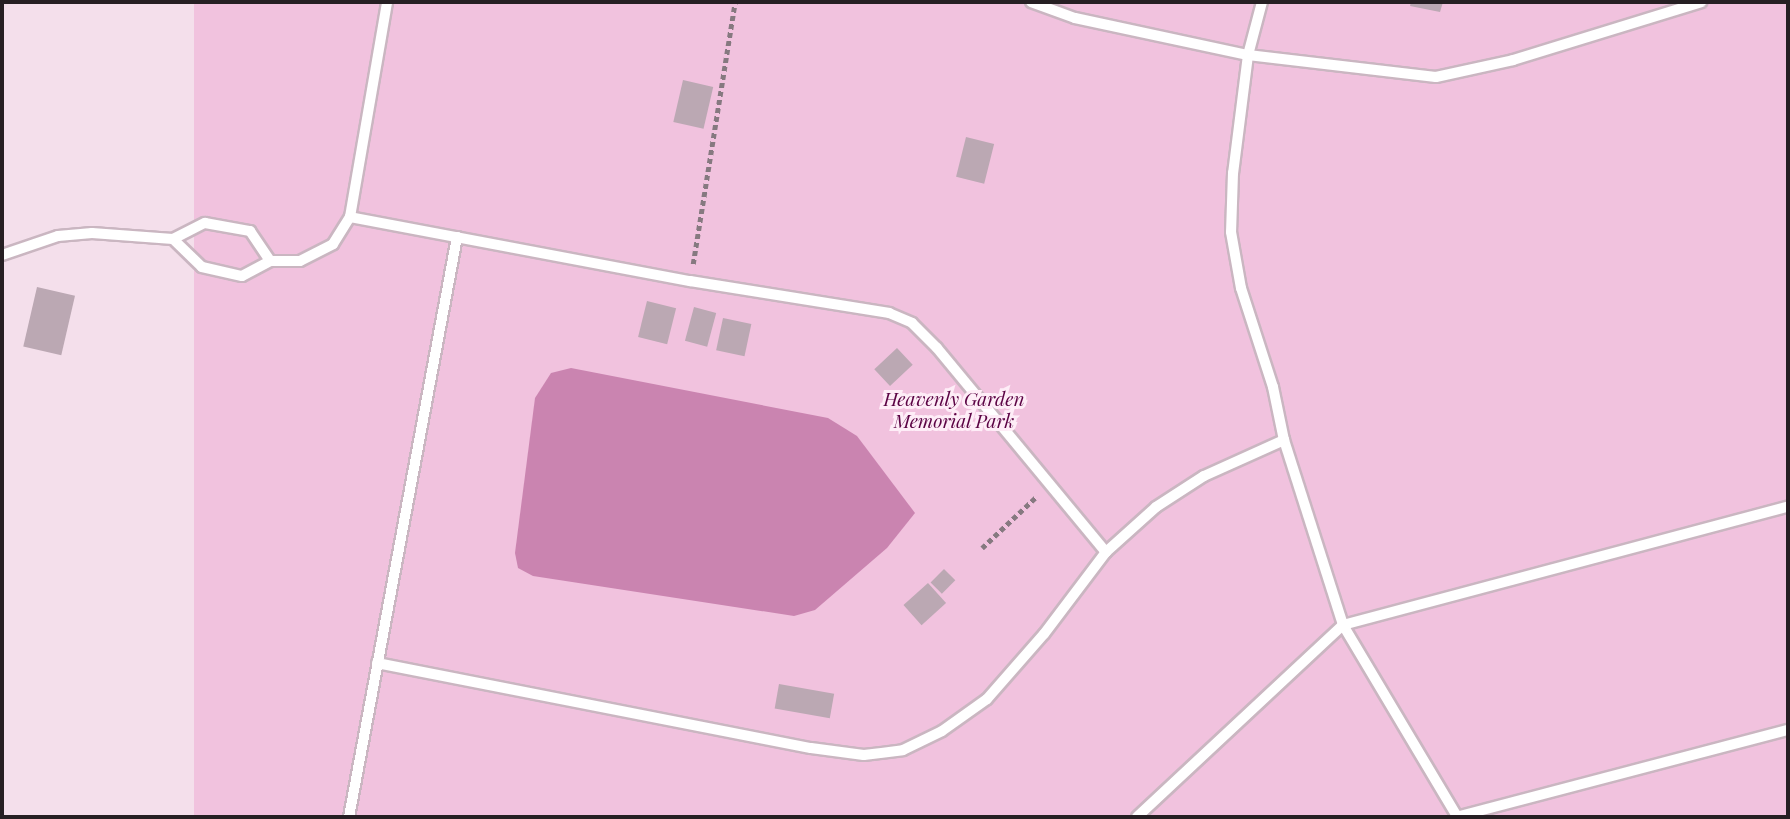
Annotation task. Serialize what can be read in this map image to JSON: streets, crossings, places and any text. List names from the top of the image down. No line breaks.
{"parks":["Heavenly Garden Memorial Park"]}
